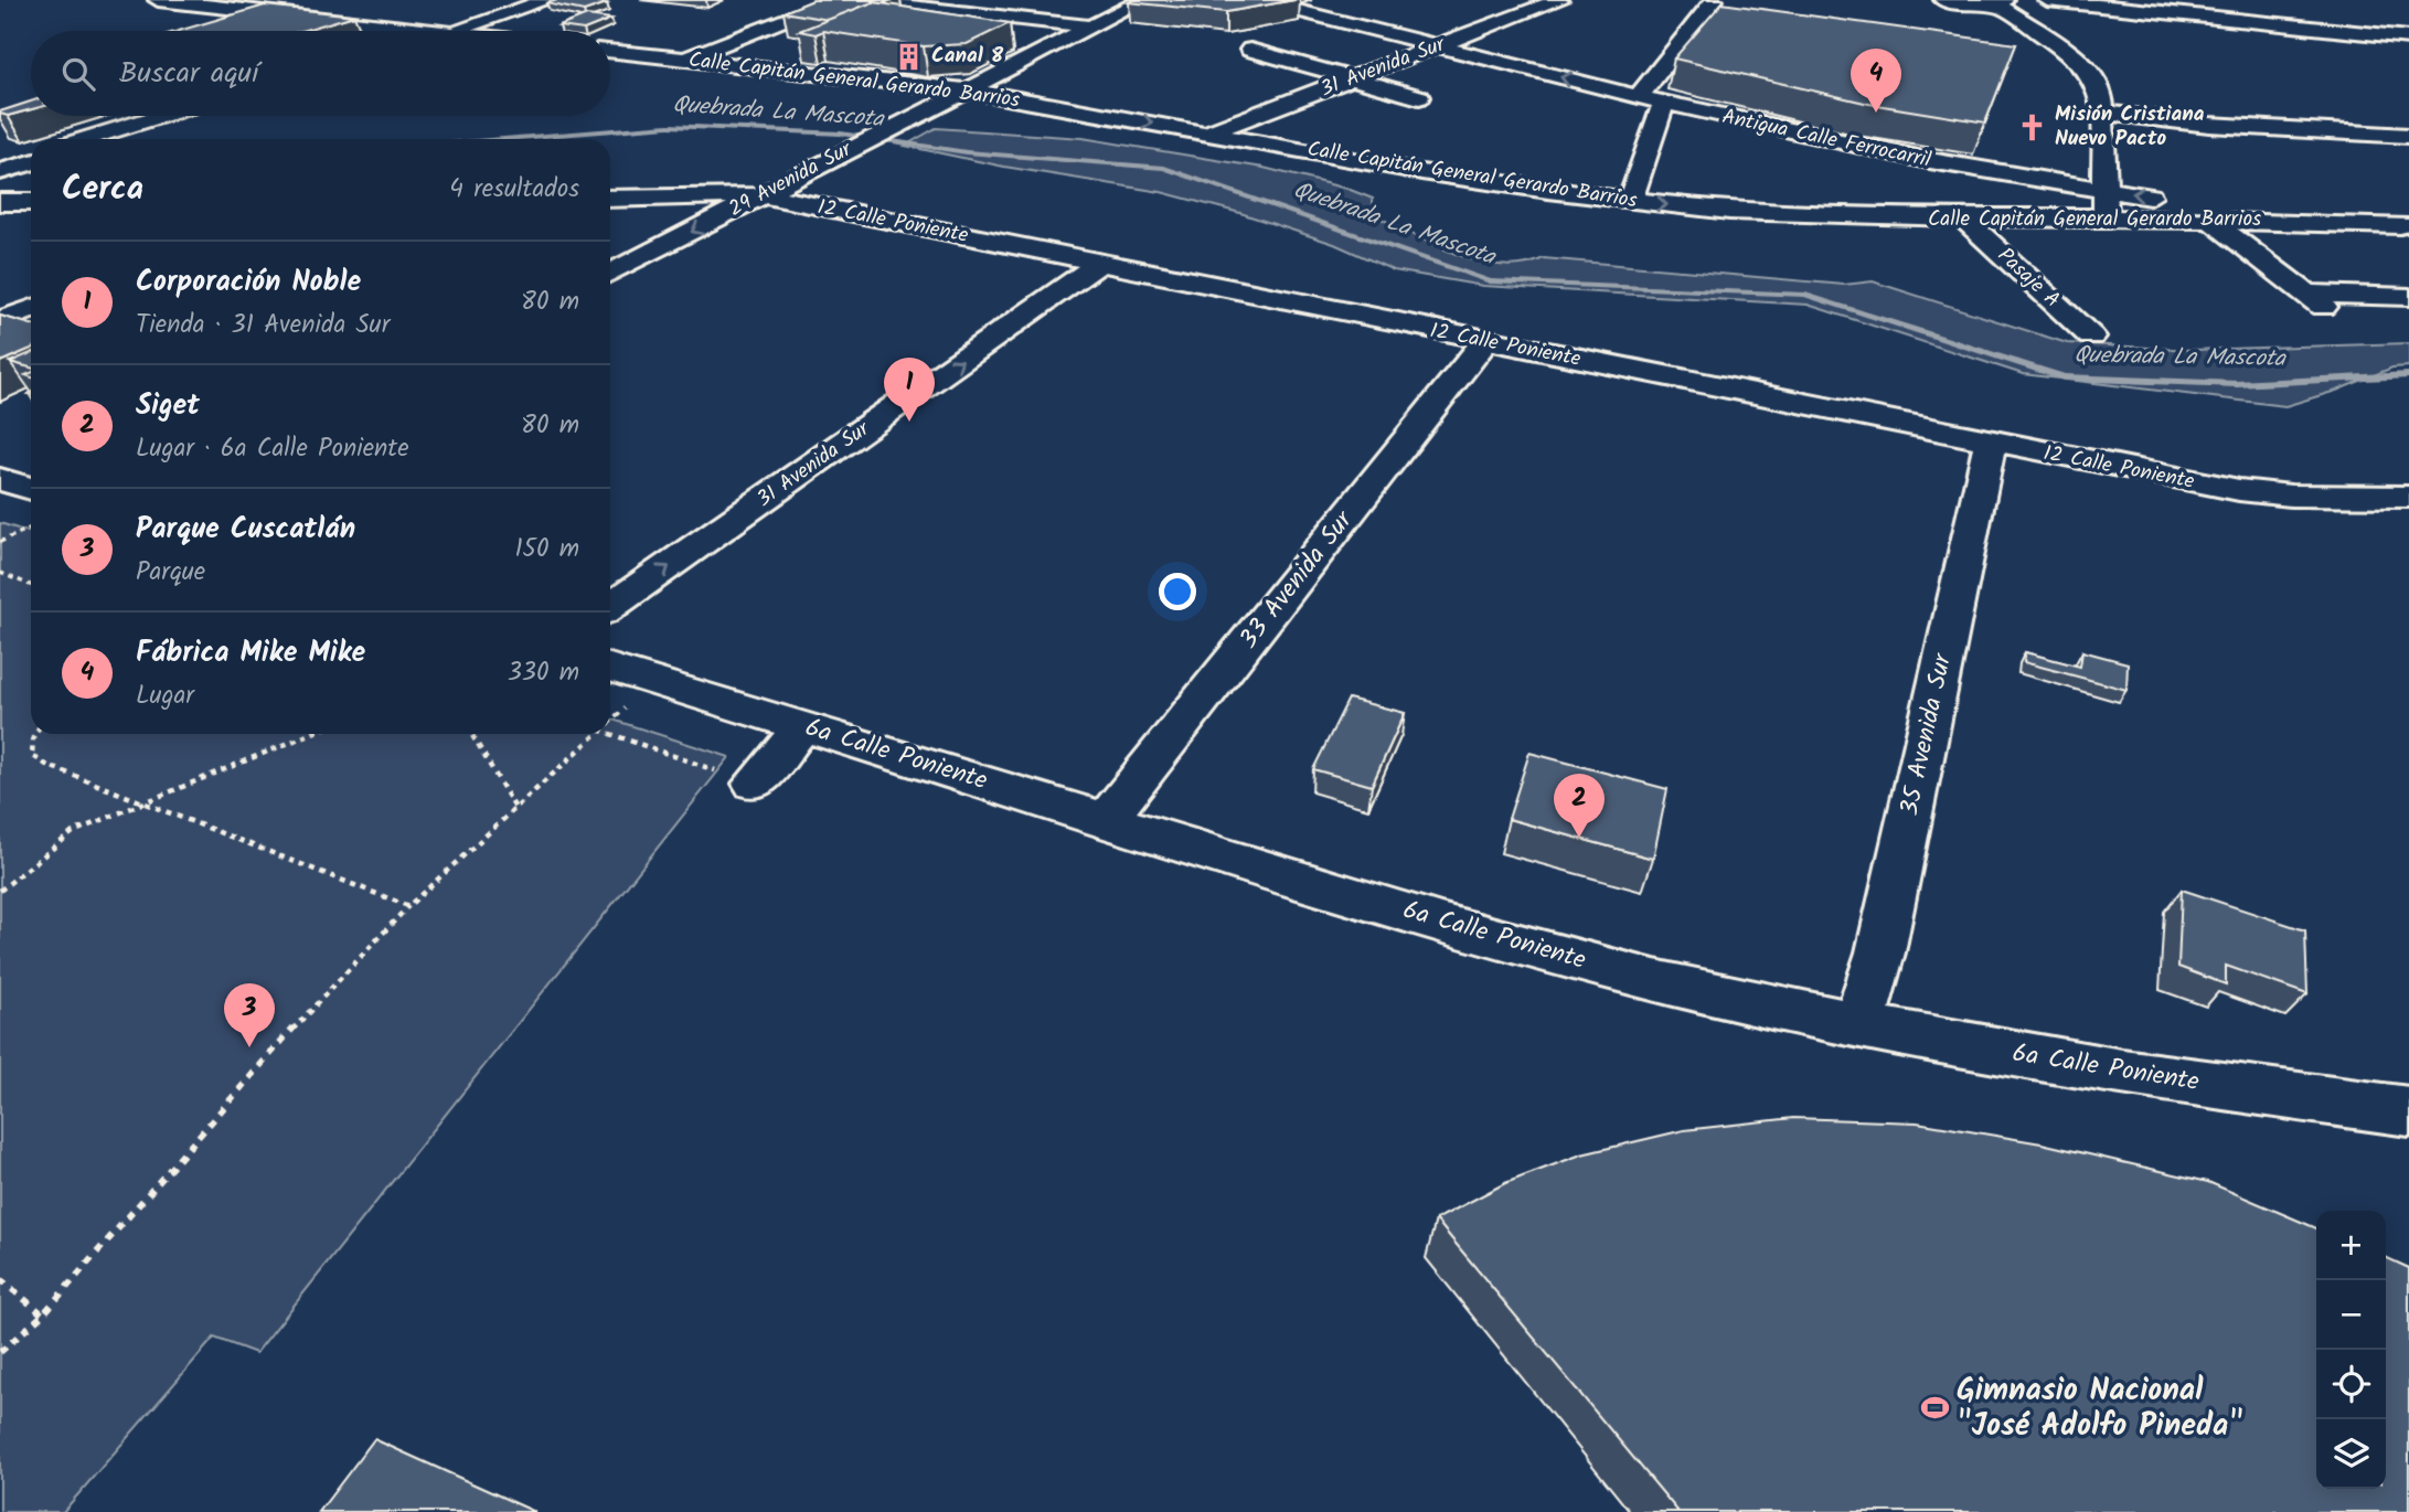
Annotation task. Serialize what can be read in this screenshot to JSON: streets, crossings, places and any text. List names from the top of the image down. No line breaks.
{"streets":{"street":["31 Avenida Sur","Calle Capitán General Gerardo Barrios","Antigua Calle Ferrocarril","29 Avenida Sur","12 Calle Poniente","Pasaje A","33 Avenida Sur","35 Avenida Sur","6a Calle Poniente"]},"crossings":[["31 Avenida Sur","Calle Capitán General Gerardo Barrios"],["31 Avenida Sur","Antigua Calle Ferrocarril"],["31 Avenida Sur","12 Calle Poniente"],["Calle Capitán General Gerardo Barrios","Antigua Calle Ferrocarril"],["Calle Capitán General Gerardo Barrios","29 Avenida Sur"],["Calle Capitán General Gerardo Barrios","Pasaje A"],["29 Avenida Sur","12 Calle Poniente"],["12 Calle Poniente","33 Avenida Sur"],["12 Calle Poniente","35 Avenida Sur"],["33 Avenida Sur","6a Calle Poniente"],["35 Avenida Sur","6a Calle Poniente"]],"one_way":["31 Avenida Sur"],"water":["Quebrada La Mascota"],"places":{"building":["Canal 8"],"church":["Misión Cristiana Nuevo Pacto"],"sports":["Gimnasio Nacional \"José Adolfo Pineda\""]},"page":{"search":"Buscar aquí","pins":["4","1","2","3"],"heading":["Cerca","4 resultados"],"list":[{"mark":"1","name":"Corporación Noble","note":"Tienda · 31 Avenida Sur","value":"80 m"},{"mark":"2","name":"Siget","note":"Lugar · 6a Calle Poniente","value":"80 m"},{"mark":"3","name":"Parque Cuscatlán","note":"Parque","value":"150 m"},{"mark":"4","name":"Fábrica Mike Mike","note":"Lugar","value":"330 m"}],"map_buttons":["+","−"]}}
